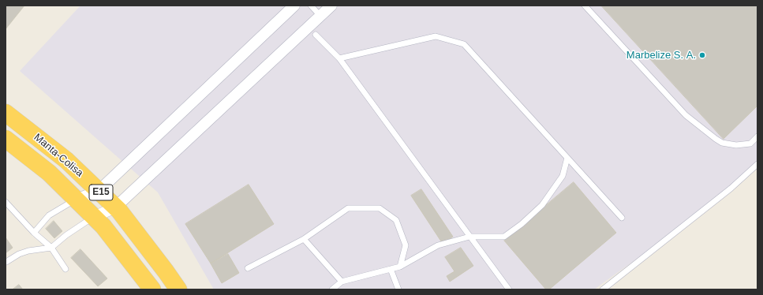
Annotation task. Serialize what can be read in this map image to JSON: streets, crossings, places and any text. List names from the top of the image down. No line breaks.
{"streets":{"highway":["Manta-Colisa","E15"]},"places":["Marbelize S. A."]}
